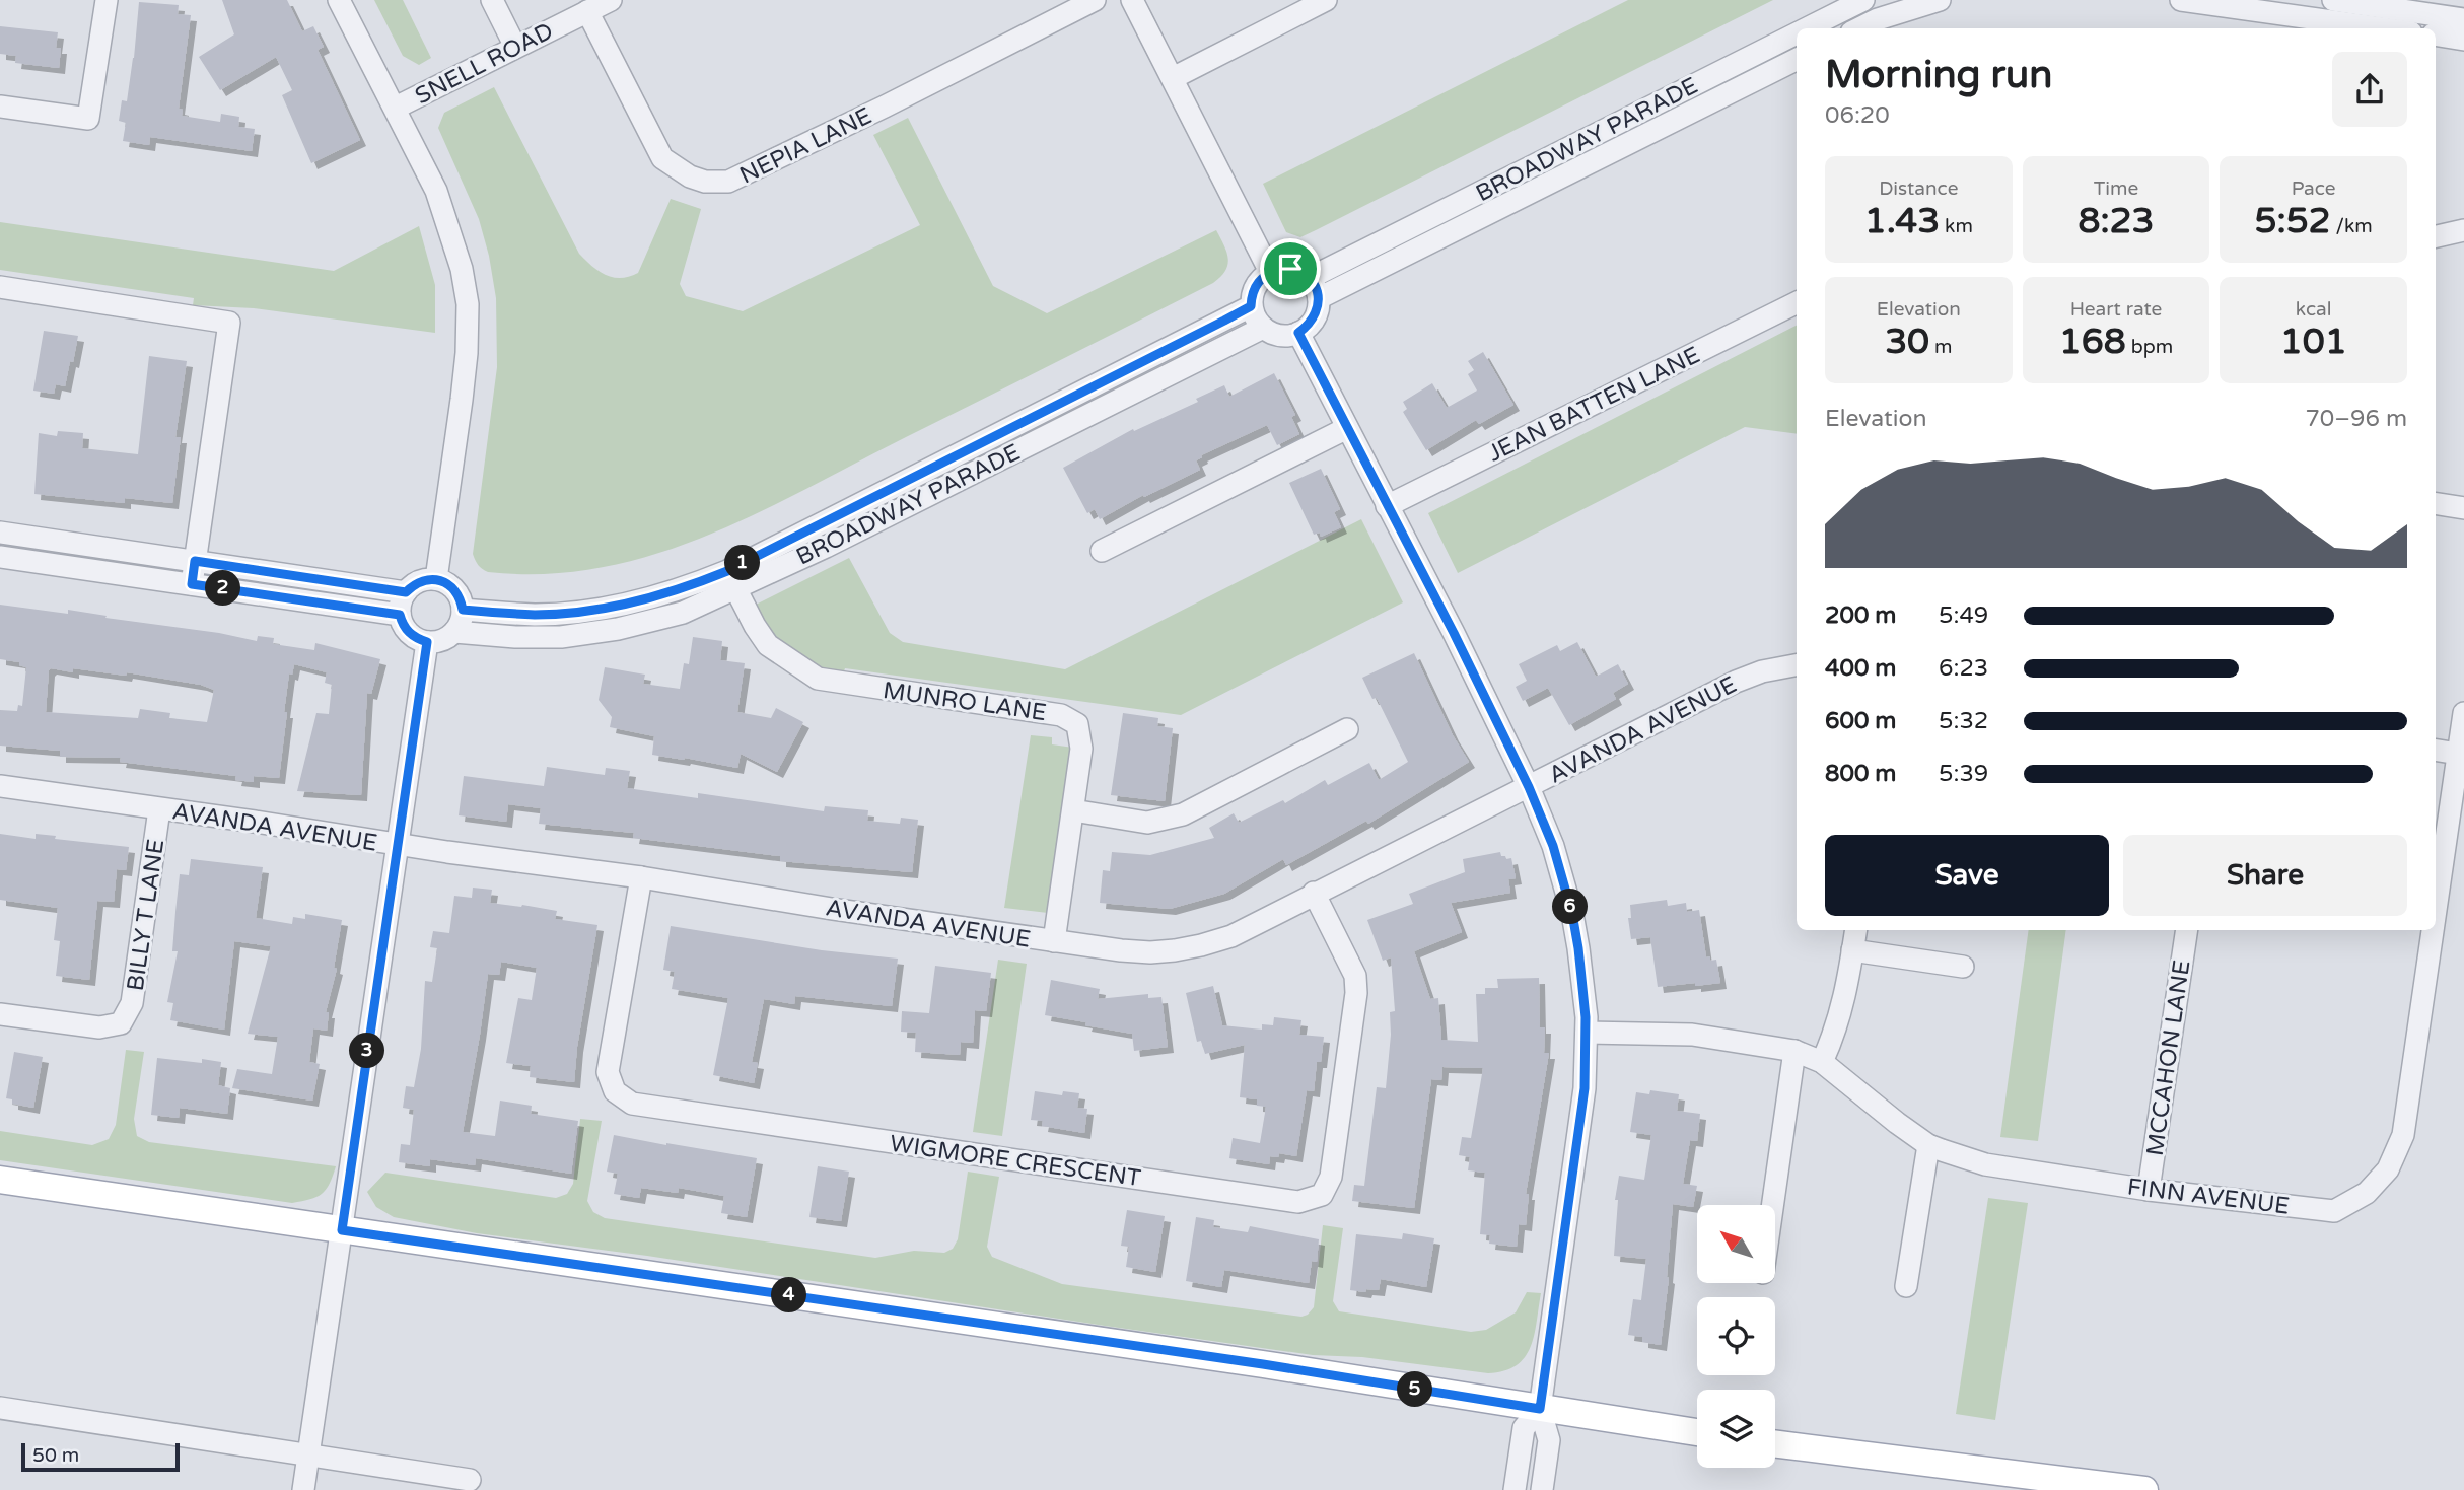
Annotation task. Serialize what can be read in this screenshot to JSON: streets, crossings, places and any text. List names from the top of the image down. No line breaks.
{"streets":{"street":["SNELL ROAD","BROADWAY PARADE","NEPIA LANE","JEAN BATTEN LANE","MUNRO LANE","AVANDA AVENUE","BILLY T LANE","MCCAHON LANE","WIGMORE CRESCENT","FINN AVENUE"]},"crossings":[["SNELL ROAD","NEPIA LANE"],["BROADWAY PARADE","MUNRO LANE"],["MUNRO LANE","AVANDA AVENUE"],["AVANDA AVENUE","BILLY T LANE"],["AVANDA AVENUE","WIGMORE CRESCENT"],["MCCAHON LANE","FINN AVENUE"]],"scale_bar":"50 m","north":"top left","page":{"heading":["Morning run","06:20"],"stats":[["Distance","1.43 km"],["Time","8:23"],["Pace","5:52 /km"],["Elevation","30 m"],["Heart rate","168 bpm"],["kcal","101"]],"chart":["Elevation","70–96 m"],"pins":["1","2","6","3","4","5"],"list":[{"name":"200 m","note":"5:49"},{"name":"400 m","note":"6:23"},{"name":"600 m","note":"5:32"},{"name":"800 m","note":"5:39"}],"buttons":["Save","Share"],"scale":"50 m"}}
